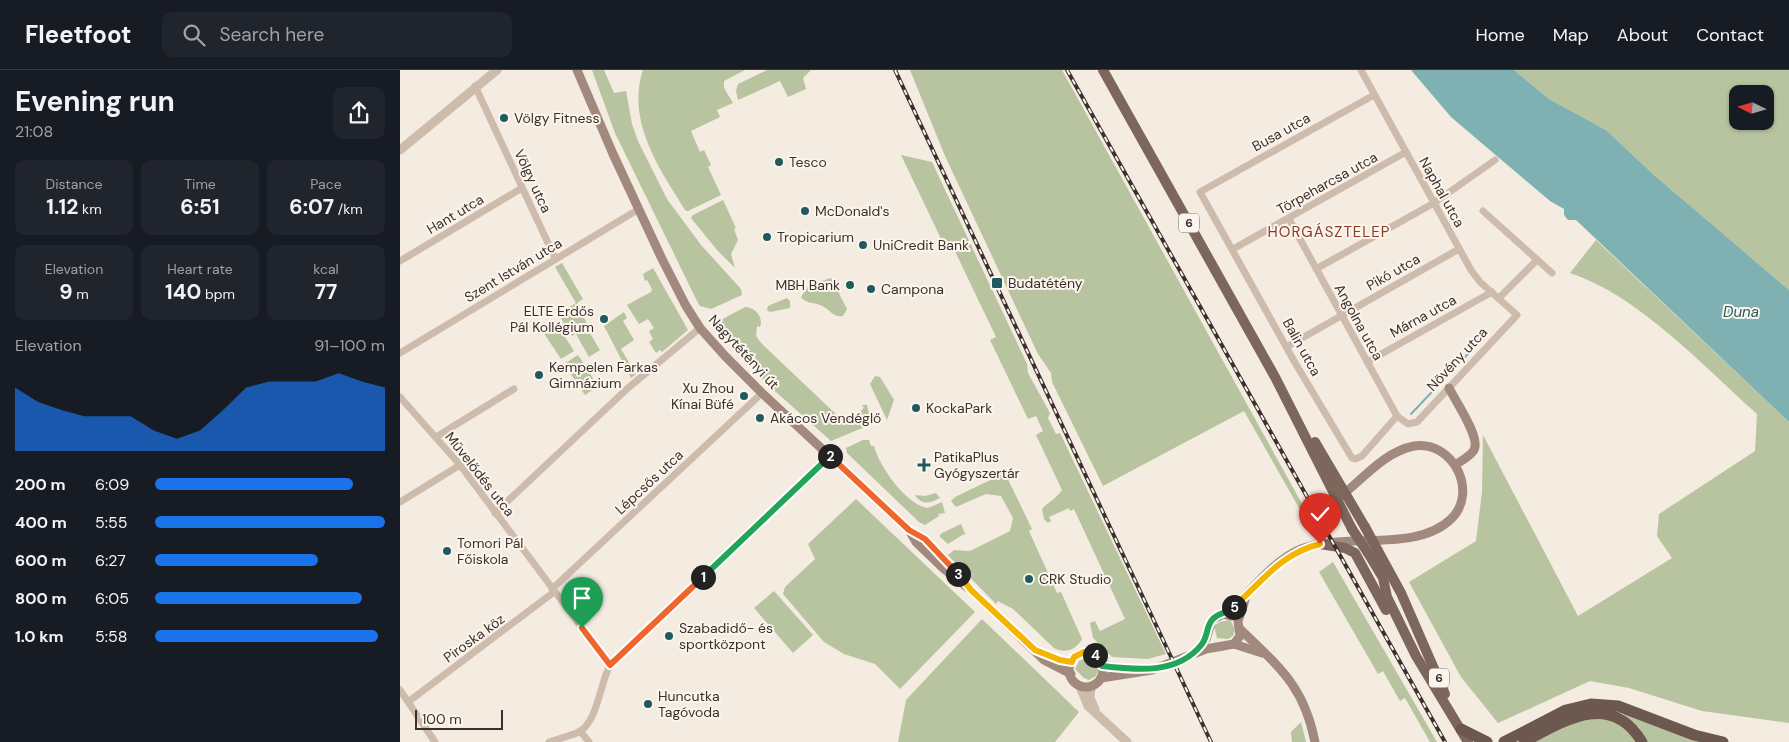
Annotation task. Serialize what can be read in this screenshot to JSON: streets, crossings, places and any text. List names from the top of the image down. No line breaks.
{"streets":{"main road":["6","Nagytétényi út"],"street":["Busa utca","Völgy utca","Törpeharcsa utca","Naphal utca","Hant utca","Szent István utca","Pikó utca","Márna utca","Angolna utca","Balin utca","Növény utca","Művelődés utca","Lépcsős utca","Piroska köz"]},"crossings":[["Busa utca","Naphal utca"],["Busa utca","Balin utca"],["Völgy utca","Hant utca"],["Völgy utca","Szent István utca"],["Törpeharcsa utca","Naphal utca"],["Törpeharcsa utca","Angolna utca"],["Törpeharcsa utca","Balin utca"],["Naphal utca","Pikó utca"],["Naphal utca","Márna utca"],["Naphal utca","Növény utca"],["Szent István utca","Nagytétényi út"],["Pikó utca","Angolna utca"],["Pikó utca","Balin utca"],["Márna utca","Angolna utca"],["Angolna utca","Balin utca"],["Angolna utca","Növény utca"],["Balin utca","Növény utca"],["Nagytétényi út","Lépcsős utca"],["Művelődés utca","Lépcsős utca"],["Művelődés utca","Piroska köz"],["Lépcsős utca","Piroska köz"]],"districts":["HORGÁSZTELEP"],"water":["Duna"],"places":{"other":["Völgy Fitness","Tesco","McDonald's","Tropicarium","UniCredit Bank","MBH Bank","Campona","ELTE Erdős Pál Kollégium","Kempelen Farkas Gimnázium","Xu Zhou Kínai Büfé","KockaPark","Akácos Vendéglő","Tomori Pál Főiskola","CRK Studio","Szabadidő- és sportközpont","Huncutka Tagóvoda"],"transit":["Budatétény"],"health":["PatikaPlus Gyógyszertár"]},"scale_bar":"100 m","north":"left","page":{"header":"Fleetfoot","search":"Search here","nav":["Home","Map","About","Contact"],"heading":["Evening run","21:08"],"stats":[["Distance","1.12 km"],["Time","6:51"],["Pace","6:07 /km"],["Elevation","9 m"],["Heart rate","140 bpm"],["kcal","77"]],"chart":["Elevation","91–100 m"],"pins":["2","3","1","5","4"],"list":[{"name":"200 m","note":"6:09"},{"name":"400 m","note":"5:55"},{"name":"600 m","note":"6:27"},{"name":"800 m","note":"6:05"},{"name":"1.0 km","note":"5:58"}],"scale":"100 m"}}
